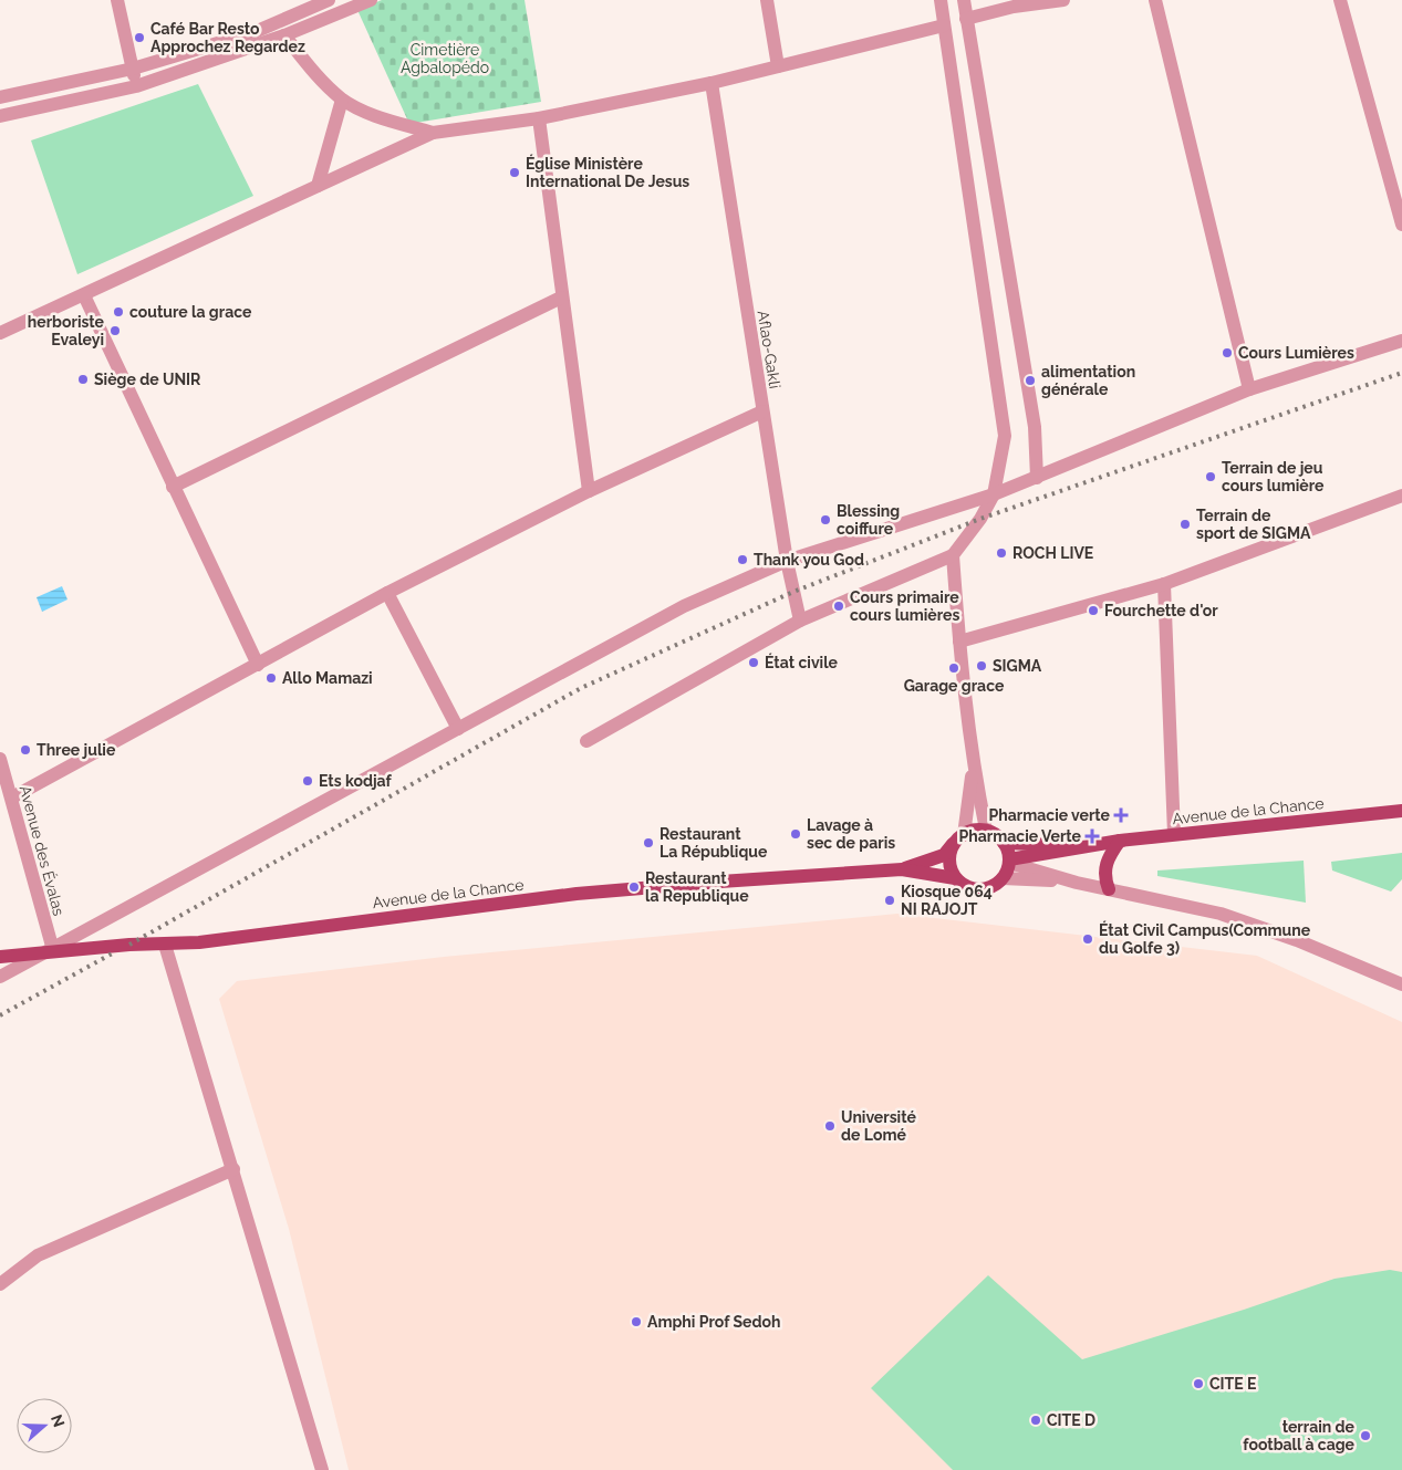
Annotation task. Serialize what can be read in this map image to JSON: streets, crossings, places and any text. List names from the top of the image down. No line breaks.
{"streets":{"main road":["Avenue de la Chance"],"street":["Aflao-Gakli","Avenue des Évalas"]},"crossings":[["Avenue de la Chance","Avenue des Évalas"]],"parks":["Cimetière Agbalopédo"],"places":{"other":["Café Bar Resto Approchez Regardez","Église Ministère International De Jesus","couture la grace","herboriste Evaleyi","Cours Lumières","Siège de UNIR","alimentation générale","Terrain de jeu cours lumière","Blessing coiffure","Terrain de sport de SIGMA","ROCH LIVE","Thank you God","Cours primaire cours lumières","Fourchette d'or","État civile","SIGMA","Garage grace","Allo Mamazi","Three julie","Ets kodjaf","Lavage à sec de paris","Restaurant La République","Restaurant la Republique","Kiosque 064 NI RAJOJT","État Civil Campus(Commune du Golfe 3)","Université de Lomé","Amphi Prof Sedoh","CITE E","CITE D","terrain de football à cage"],"health":["Pharmacie verte","Pharmacie Verte"]},"north":"right"}
